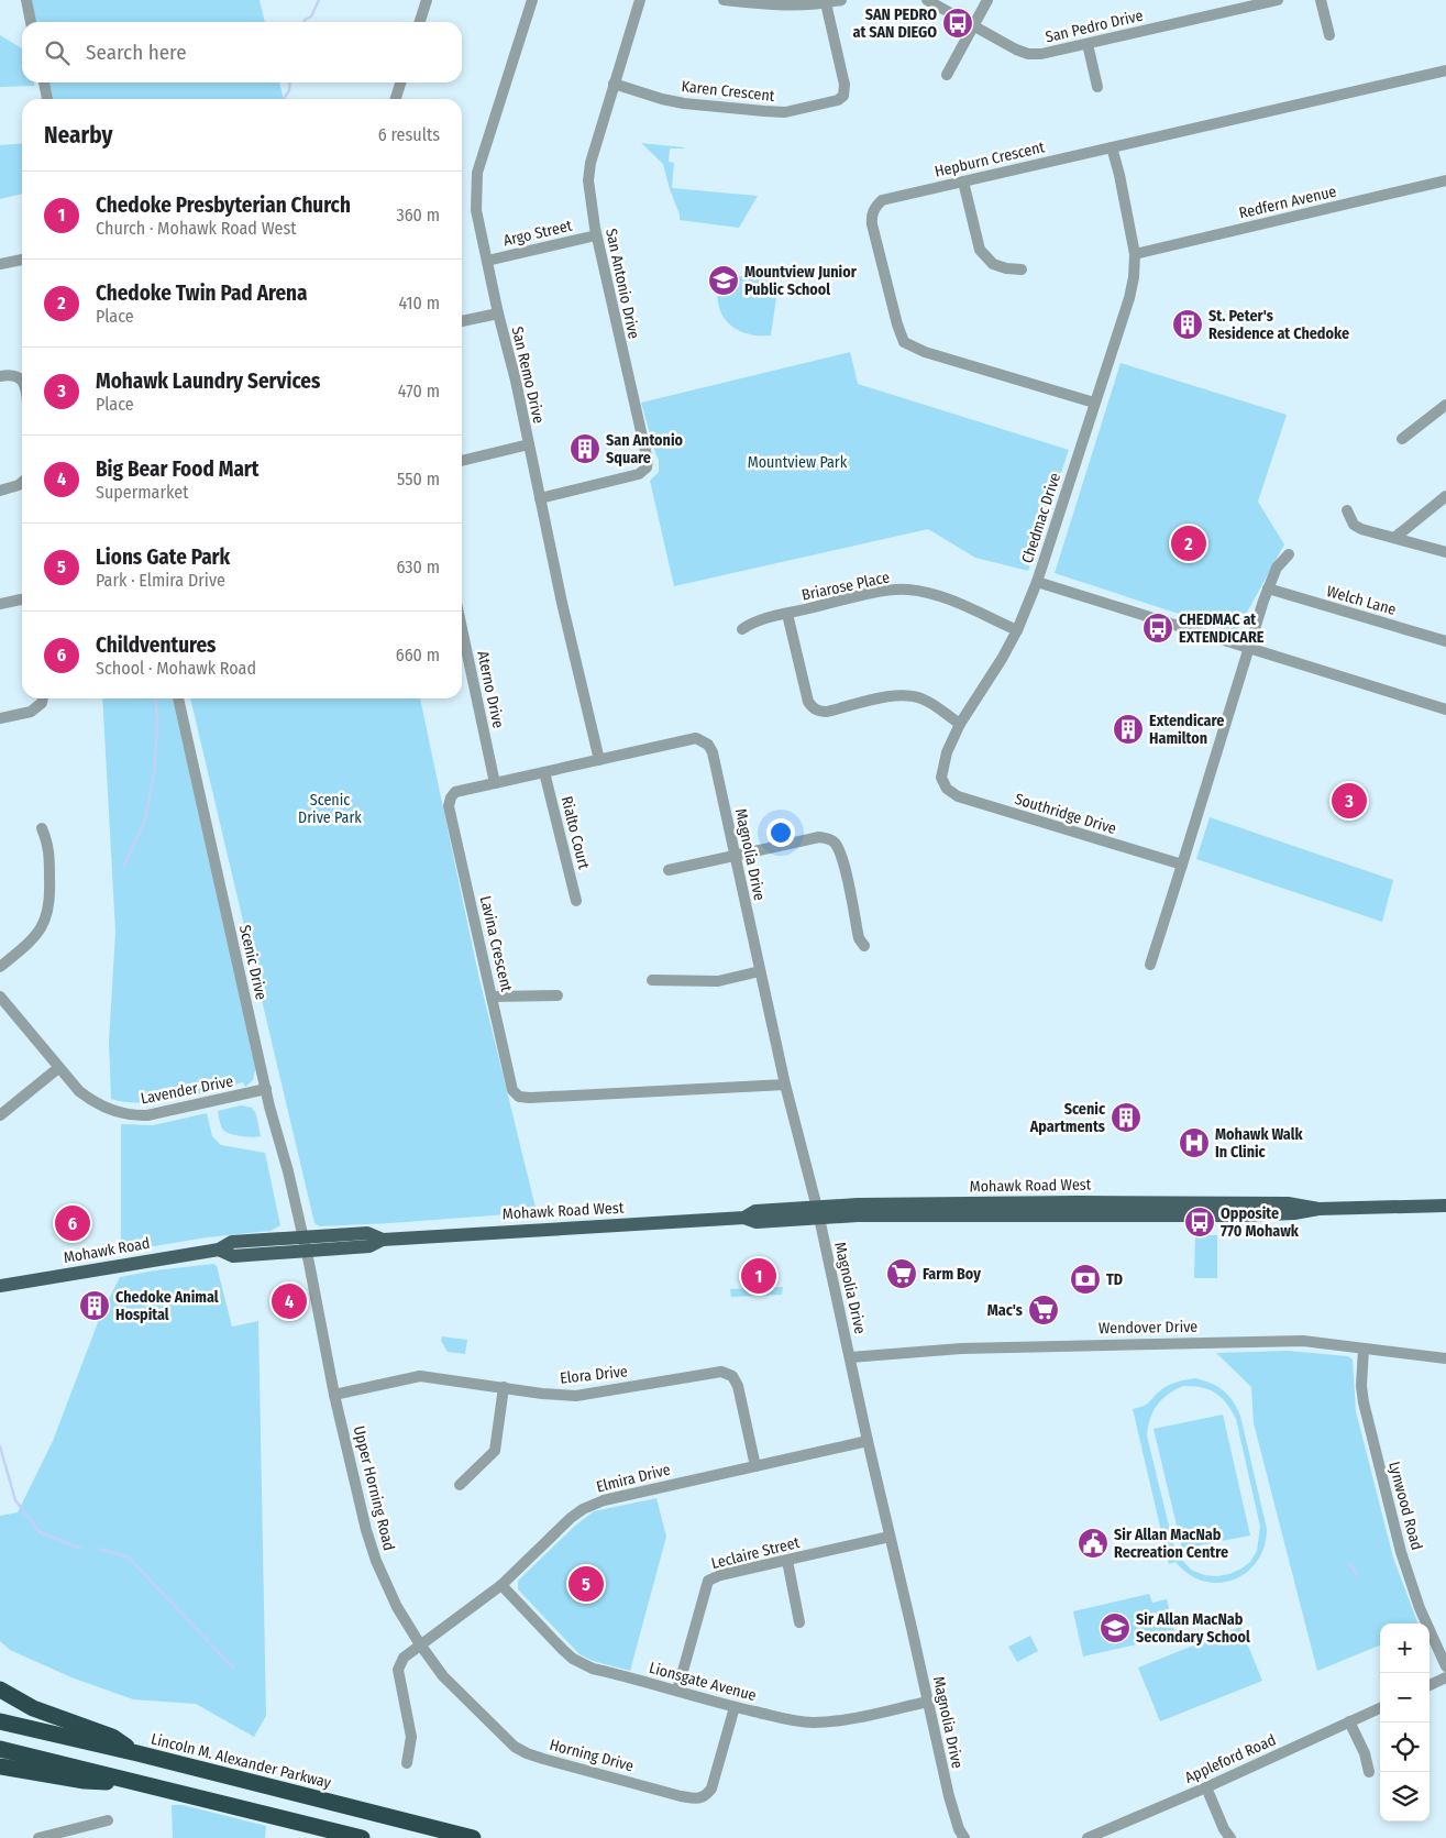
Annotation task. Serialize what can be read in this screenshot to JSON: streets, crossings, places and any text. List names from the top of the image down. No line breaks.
{"streets":{"highway":["Lincoln M. Alexander Parkway"],"main road":["Mohawk Road West","Mohawk Road"],"street":["San Pedro Drive","Karen Crescent","Hepburn Crescent","Redfern Avenue","Argo Street","San Antonio Drive","San Remo Drive","Chedmac Drive","Briarose Place","Welch Lane","Aterno Drive","Southridge Drive","Rialto Court","Magnolia Drive","Lavina Crescent","Scenic Drive","Lavender Drive","Wendover Drive","Elora Drive","Elmira Drive","Upper Horning Road","Lynwood Road","Leclaire Street","Lionsgate Avenue","Horning Drive","Appleford Road"]},"crossings":[["Karen Crescent","San Antonio Drive"],["Hepburn Crescent","Chedmac Drive"],["Redfern Avenue","Chedmac Drive"],["Argo Street","San Antonio Drive"],["Argo Street","San Remo Drive"],["San Antonio Drive","San Remo Drive"],["San Remo Drive","Lavina Crescent"],["Chedmac Drive","Southridge Drive"],["Briarose Place","Southridge Drive"],["Aterno Drive","Lavina Crescent"],["Rialto Court","Lavina Crescent"],["Magnolia Drive","Lavina Crescent"],["Magnolia Drive","Mohawk Road West"],["Magnolia Drive","Wendover Drive"],["Magnolia Drive","Elmira Drive"],["Magnolia Drive","Leclaire Street"],["Magnolia Drive","Lionsgate Avenue"],["Scenic Drive","Lavender Drive"],["Scenic Drive","Mohawk Road West"],["Scenic Drive","Mohawk Road"],["Scenic Drive","Upper Horning Road"],["Mohawk Road West","Mohawk Road"],["Mohawk Road West","Upper Horning Road"],["Mohawk Road","Upper Horning Road"],["Wendover Drive","Lynwood Road"],["Elora Drive","Elmira Drive"],["Elora Drive","Upper Horning Road"],["Elmira Drive","Upper Horning Road"],["Elmira Drive","Lionsgate Avenue"],["Elmira Drive","Horning Drive"],["Upper Horning Road","Horning Drive"],["Leclaire Street","Lionsgate Avenue"],["Lionsgate Avenue","Horning Drive"]],"parks":["Mountview Park","Scenic Drive Park"],"places":{"bus stop":["SAN PEDRO at SAN DIEGO","CHEDMAC at EXTENDICARE","Opposite 770 Mohawk"],"school or university":["Mountview Junior Public School","Sir Allan MacNab Secondary School"],"building":["St. Peter's Residence at Chedoke","San Antonio Square","Extendicare Hamilton","Scenic Apartments","Chedoke Animal Hospital"],"hospital":["Mohawk Walk In Clinic"],"supermarket":["Farm Boy","Mac's"],"bank":["TD"],"public building":["Sir Allan MacNab Recreation Centre"]},"page":{"search":"Search here","heading":["Nearby","6 results"],"list":[{"mark":"1","name":"Chedoke Presbyterian Church","note":"Church · Mohawk Road West","value":"360 m"},{"mark":"2","name":"Chedoke Twin Pad Arena","note":"Place","value":"410 m"},{"mark":"3","name":"Mohawk Laundry Services","note":"Place","value":"470 m"},{"mark":"4","name":"Big Bear Food Mart","note":"Supermarket","value":"550 m"},{"mark":"5","name":"Lions Gate Park","note":"Park · Elmira Drive","value":"630 m"},{"mark":"6","name":"Childventures","note":"School · Mohawk Road","value":"660 m"}],"pins":["2","3","6","1","4","5"],"map_buttons":["+","−"]}}
